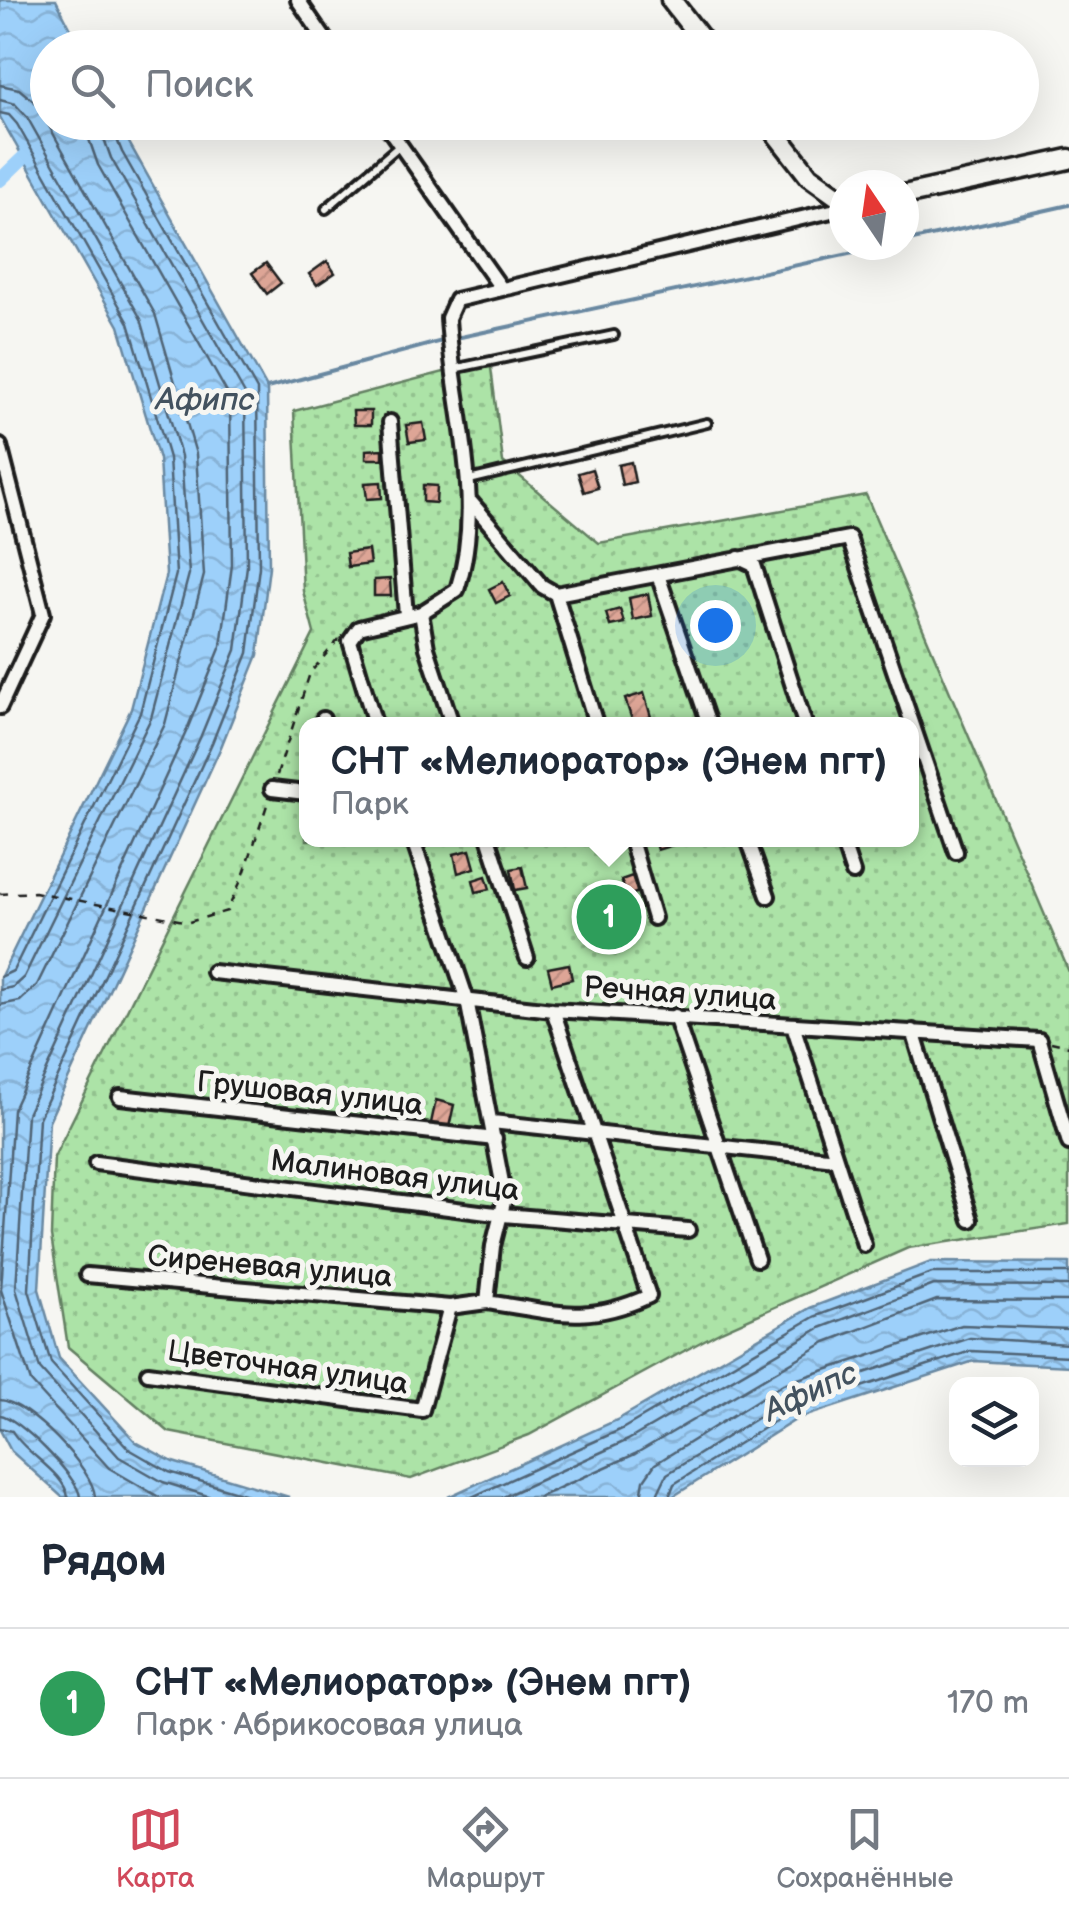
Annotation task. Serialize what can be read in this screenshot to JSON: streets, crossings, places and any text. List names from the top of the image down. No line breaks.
{"streets":{"street":["Речная улица","Грушовая улица","Малиновая улица","Сиреневая улица","Цветочная улица"]},"crossings":[["Малиновая улица","Сиреневая улица"],["Сиреневая улица","Цветочная улица"]],"water":["Афипс"],"north":"top","page":{"search":"Поиск","popup":["СНТ «Мелиоратор» (Энем пгт)","Парк"],"pins":"1","heading":"Рядом","list":[{"mark":"1","name":"СНТ «Мелиоратор» (Энем пгт)","note":"Парк · Абрикосовая улица","value":"170 m"}],"nav":["Карта","Маршрут","Сохранённые"]}}
